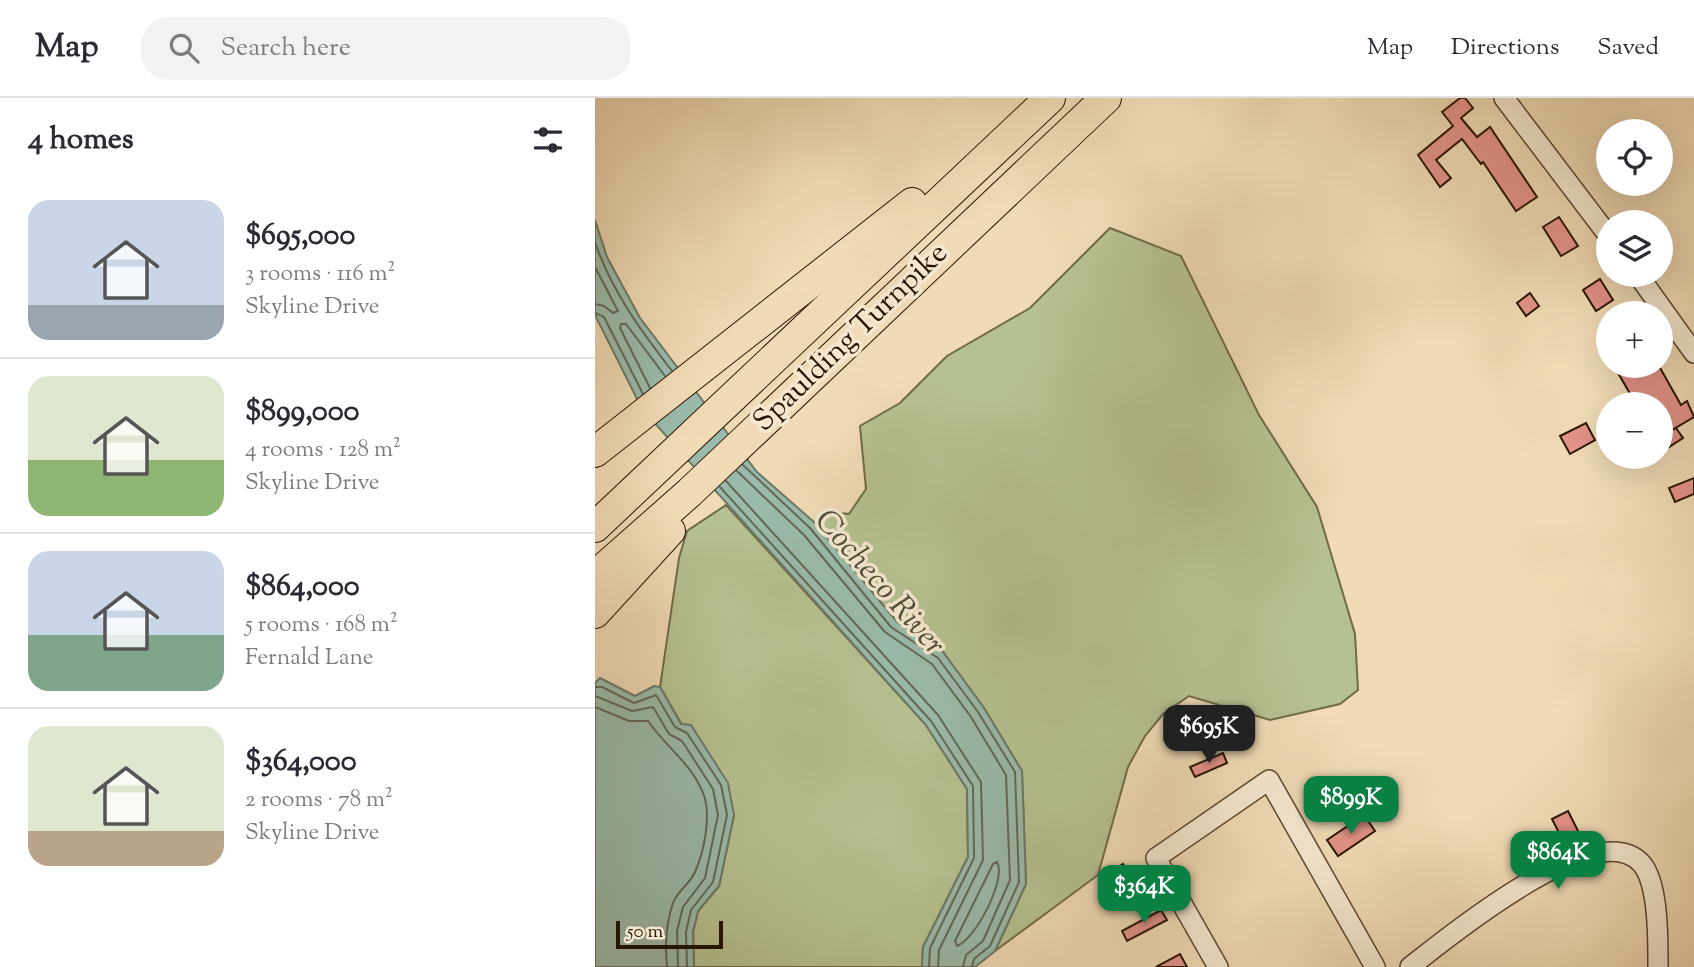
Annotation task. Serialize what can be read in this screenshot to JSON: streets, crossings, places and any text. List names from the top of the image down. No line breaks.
{"streets":{"highway":["Spaulding Turnpike"]},"water":["Cocheco River"],"scale_bar":"50 m","page":{"header":"Map","search":"Search here","nav":["Map","Directions","Saved"],"heading":"4 homes","map_buttons":["+","−"],"list":[{"name":"$695,000","note":"3 rooms · 116 m² · Skyline Drive"},{"name":"$899,000","note":"4 rooms · 128 m² · Skyline Drive"},{"name":"$864,000","note":"5 rooms · 168 m² · Fernald Lane"},{"name":"$364,000","note":"2 rooms · 78 m² · Skyline Drive"}],"price":["$695K","$899K","$864K","$364K"],"scale":"50 m"}}
